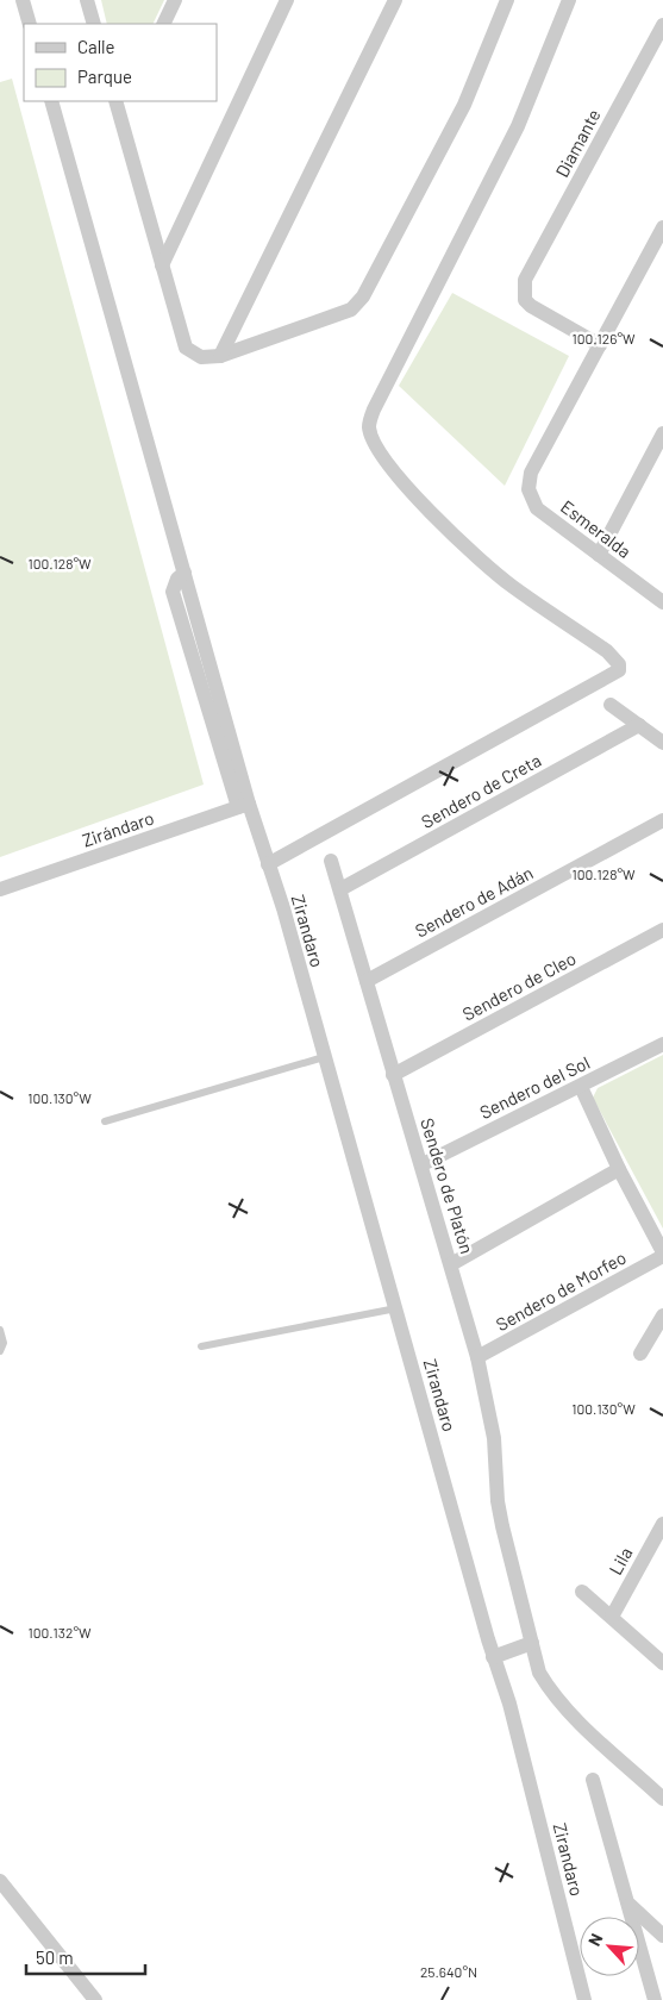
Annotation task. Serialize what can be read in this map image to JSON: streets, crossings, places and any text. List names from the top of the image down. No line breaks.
{"streets":{"street":["Diamante","Esmeralda","Sendero de Creta","Zirándaro","Sendero de Adán","Zirandaro","Sendero de Cleo","Sendero del Sol","Sendero de Platón","Sendero de Morfeo","Lila"]},"crossings":[["Diamante","Esmeralda"],["Sendero de Creta","Sendero de Platón"],["Zirándaro","Zirandaro"],["Sendero de Adán","Sendero de Platón"],["Sendero de Cleo","Sendero de Platón"],["Sendero del Sol","Sendero de Platón"],["Sendero de Platón","Sendero de Morfeo"]],"legend":["Calle","Parque"],"scale_bar":"50 m","north":"top left","coordinates":["100.126°W","100.128°W","100.130°W","100.132°W","25.640°N"]}
